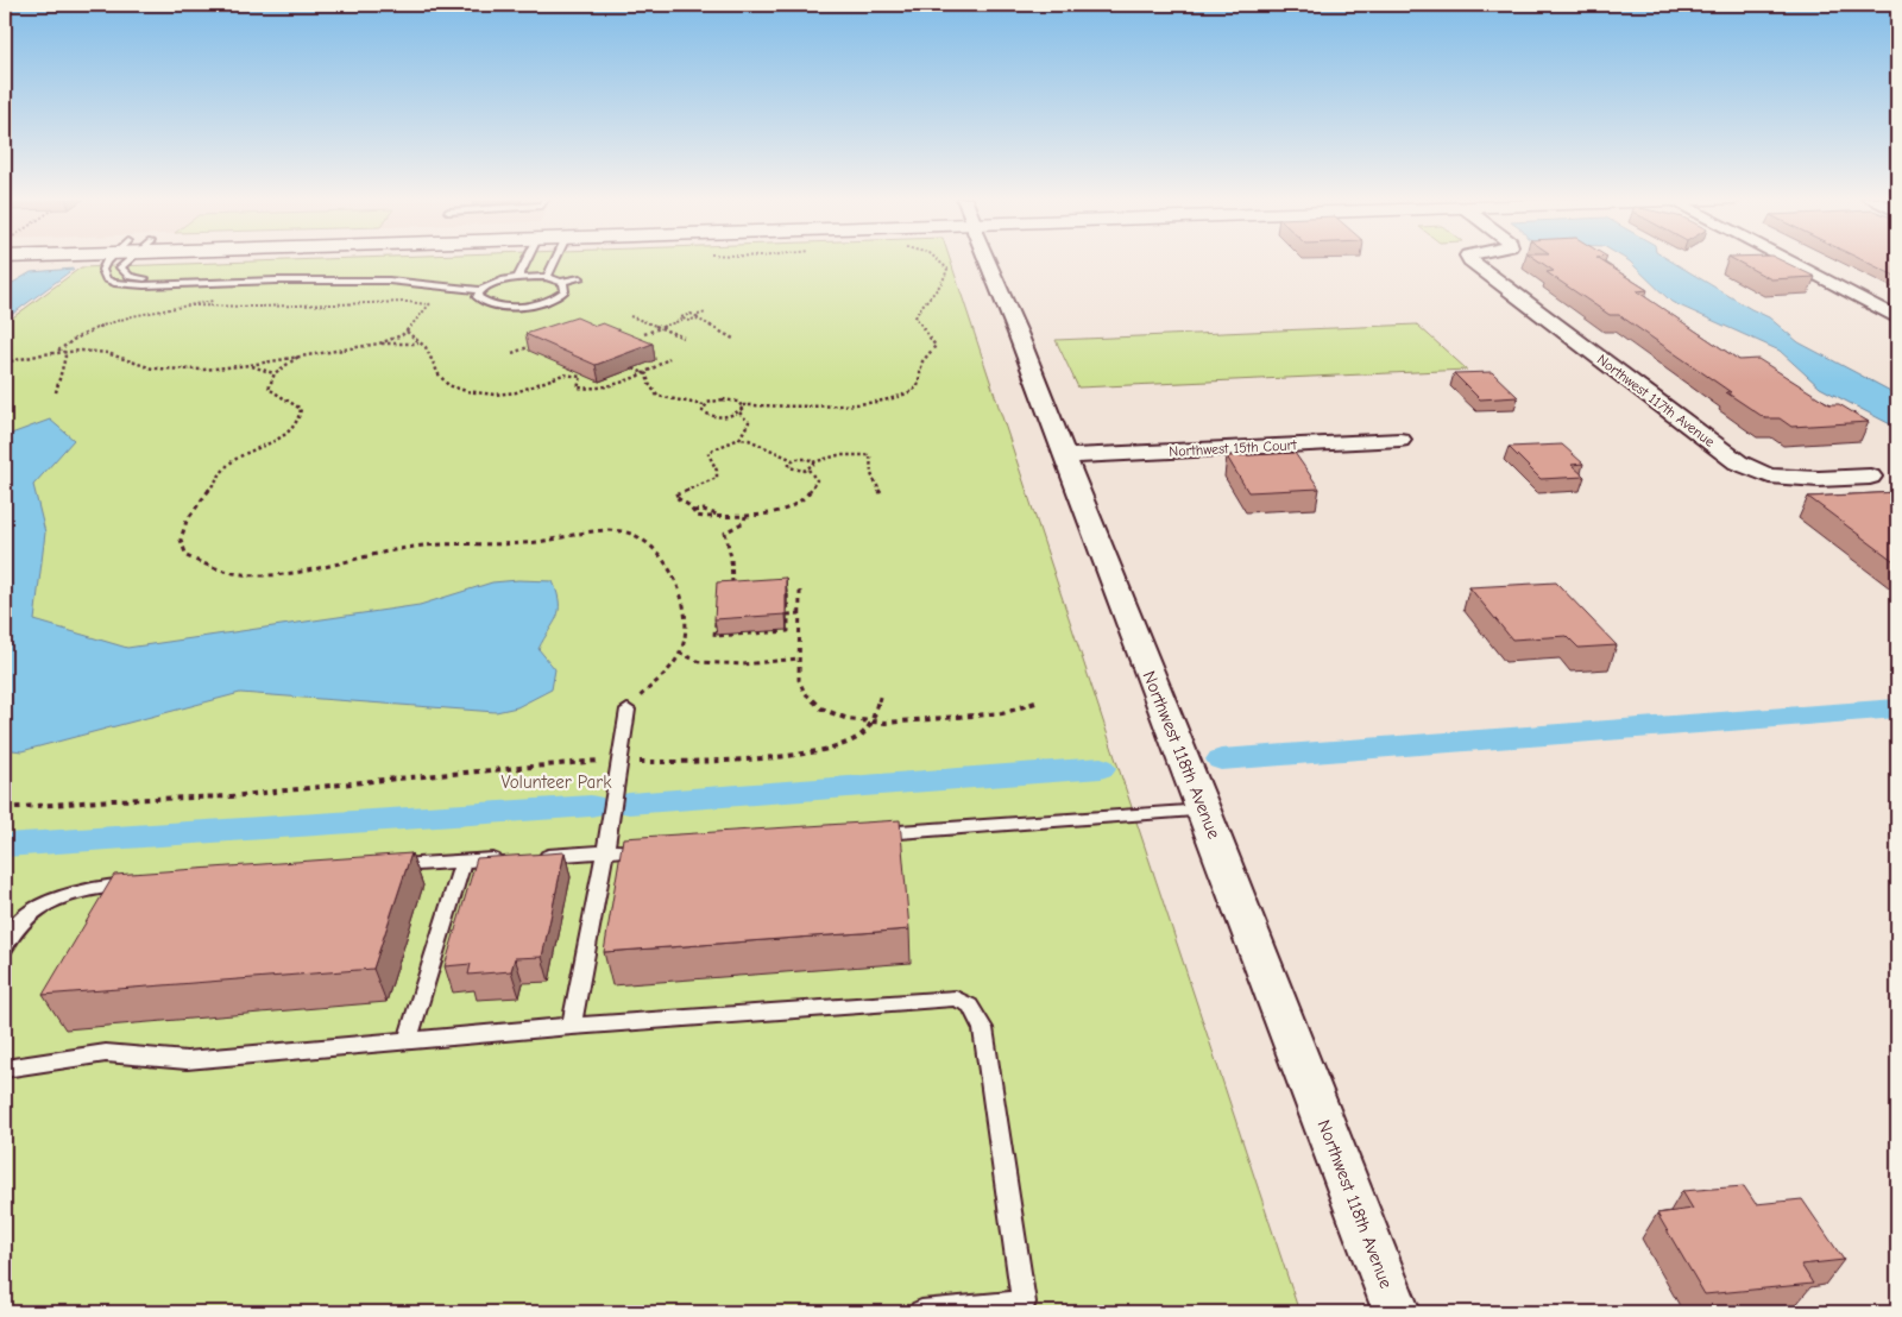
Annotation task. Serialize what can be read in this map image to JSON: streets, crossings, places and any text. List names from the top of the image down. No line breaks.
{"streets":{"street":["Northwest 117th Avenue","Northwest 15th Court","Northwest 118th Avenue"]},"crossings":[["Northwest 15th Court","Northwest 118th Avenue"]],"parks":["Volunteer Park"]}
